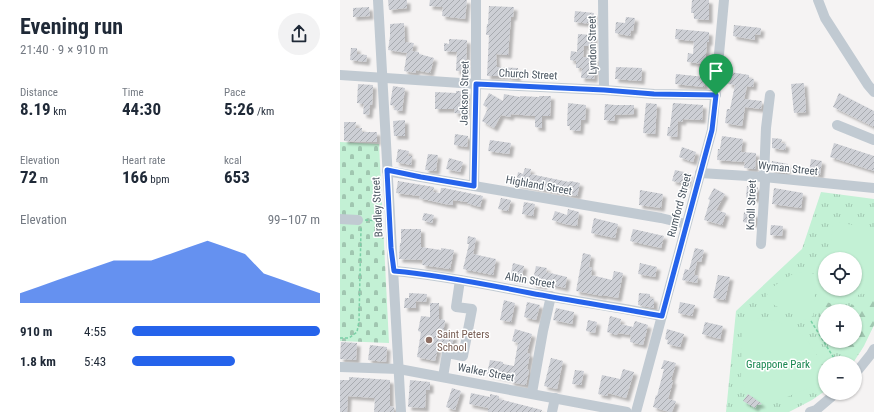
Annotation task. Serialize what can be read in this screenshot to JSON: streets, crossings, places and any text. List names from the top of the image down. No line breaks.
{"streets":{"street":["Lyndon Street","Church Street","Jackson Street","Wyman Street","Highland Street","Rumford Street","Knoll Street","Bradley Street","Albin Street","Walker Street"]},"crossings":[["Lyndon Street","Church Street"],["Church Street","Jackson Street"],["Church Street","Rumford Street"],["Church Street","Bradley Street"],["Jackson Street","Highland Street"],["Wyman Street","Rumford Street"],["Wyman Street","Knoll Street"],["Highland Street","Rumford Street"],["Highland Street","Bradley Street"],["Rumford Street","Albin Street"],["Bradley Street","Albin Street"],["Bradley Street","Walker Street"]],"parks":["Grappone Park"],"places":["Saint Peters School"],"page":{"heading":["Evening run","21:40 · 9 × 910 m"],"stats":[["Distance","8.19 km"],["Time","44:30"],["Pace","5:26 /km"],["Elevation","72 m"],["Heart rate","166 bpm"],["kcal","653"]],"chart":["Elevation","99–107 m"],"map_buttons":["+","−"],"list":[{"name":"910 m","note":"4:55"},{"name":"1.8 km","note":"5:43"}]}}
